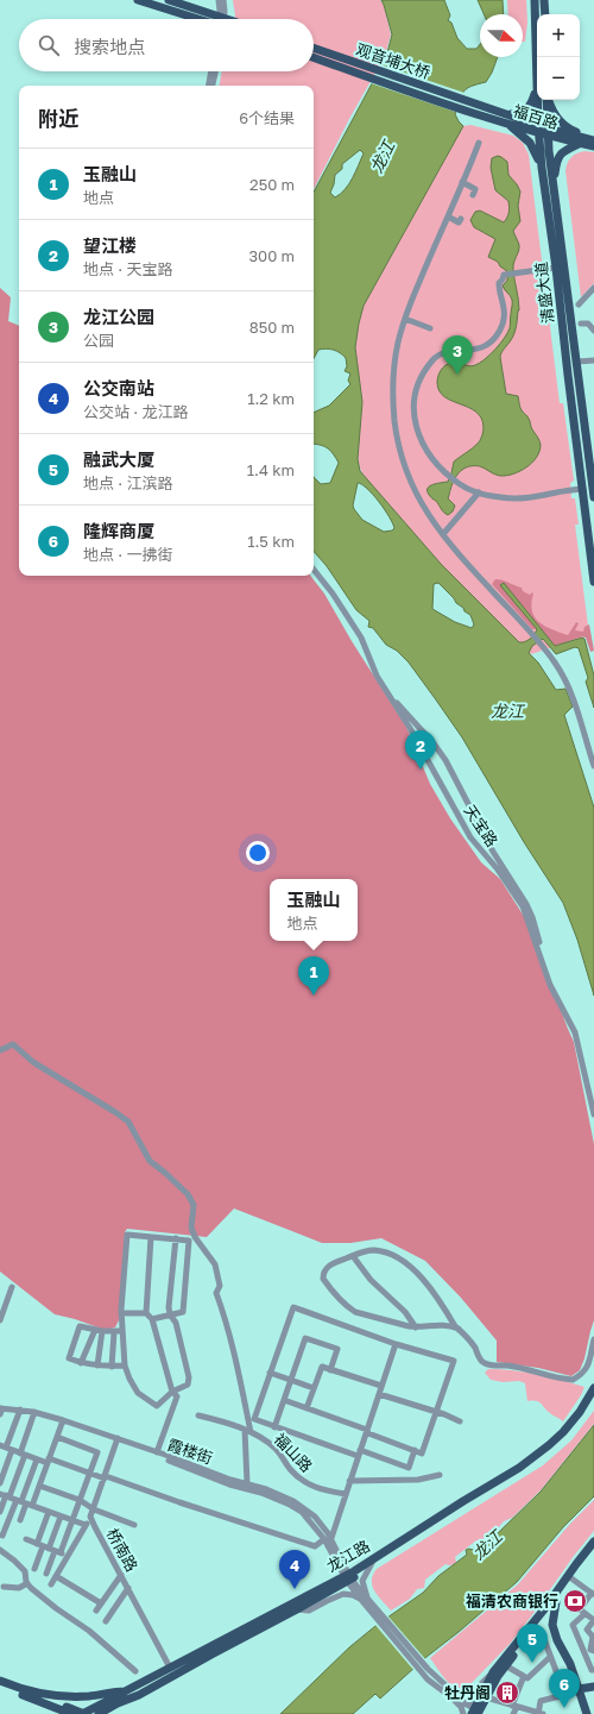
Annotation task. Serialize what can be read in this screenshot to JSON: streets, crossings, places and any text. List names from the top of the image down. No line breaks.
{"streets":{"main road":["观音埔大桥","福百路","清盛大道","龙江路"],"street":["天宝路","霞楼街","福山路","桥南路"]},"crossings":[["观音埔大桥","福百路"],["福百路","清盛大道"],["霞楼街","龙江路"],["桥南路","龙江路"]],"water":["龙江"],"places":{"bank":["福清农商银行"],"building":["牡丹阁"]},"north":"right","page":{"map_buttons":["+","−"],"search":"搜索地点","heading":["附近","6个结果"],"list":[{"mark":"1","name":"玉融山","note":"地点","value":"250 m"},{"mark":"2","name":"望江楼","note":"地点 · 天宝路","value":"300 m"},{"mark":"3","name":"龙江公园","note":"公园","value":"850 m"},{"mark":"4","name":"公交南站","note":"公交站 · 龙江路","value":"1.2 km"},{"mark":"5","name":"融武大厦","note":"地点 · 江滨路","value":"1.4 km"},{"mark":"6","name":"隆辉商厦","note":"地点 · 一拂街","value":"1.5 km"}],"pins":["3","2","1","4","5","6"],"popup":["玉融山","地点"]}}
